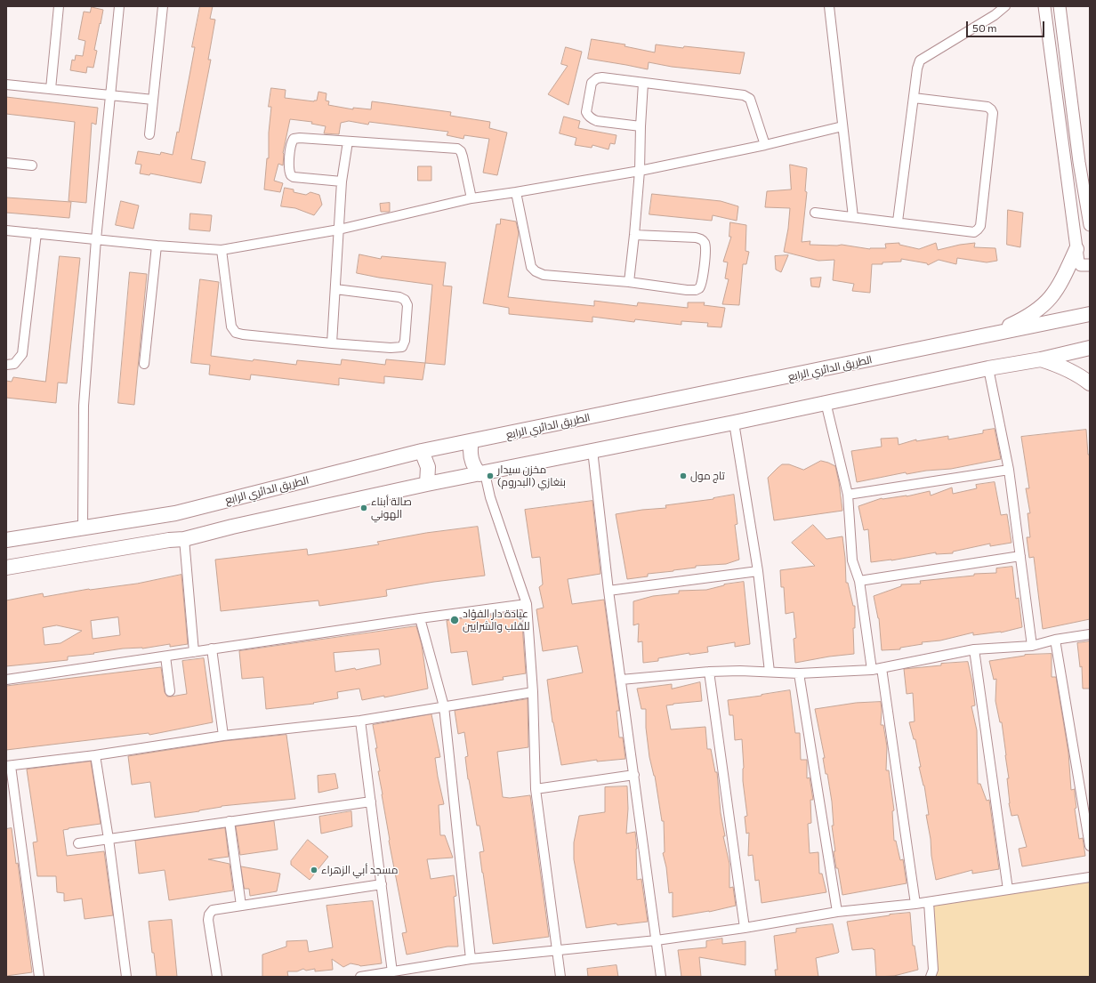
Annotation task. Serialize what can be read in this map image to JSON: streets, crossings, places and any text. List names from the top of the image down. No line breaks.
{"streets":{"main road":["الطريق الدائري الرابع"]},"places":["مخزن سيدار بنغازي (البدروم)","تاج مول","صالة أبناء الهوني","عيادة دار الفؤاد للقلب والشرايين","مسجد أبي الزهراء"],"scale_bar":"50 m"}
